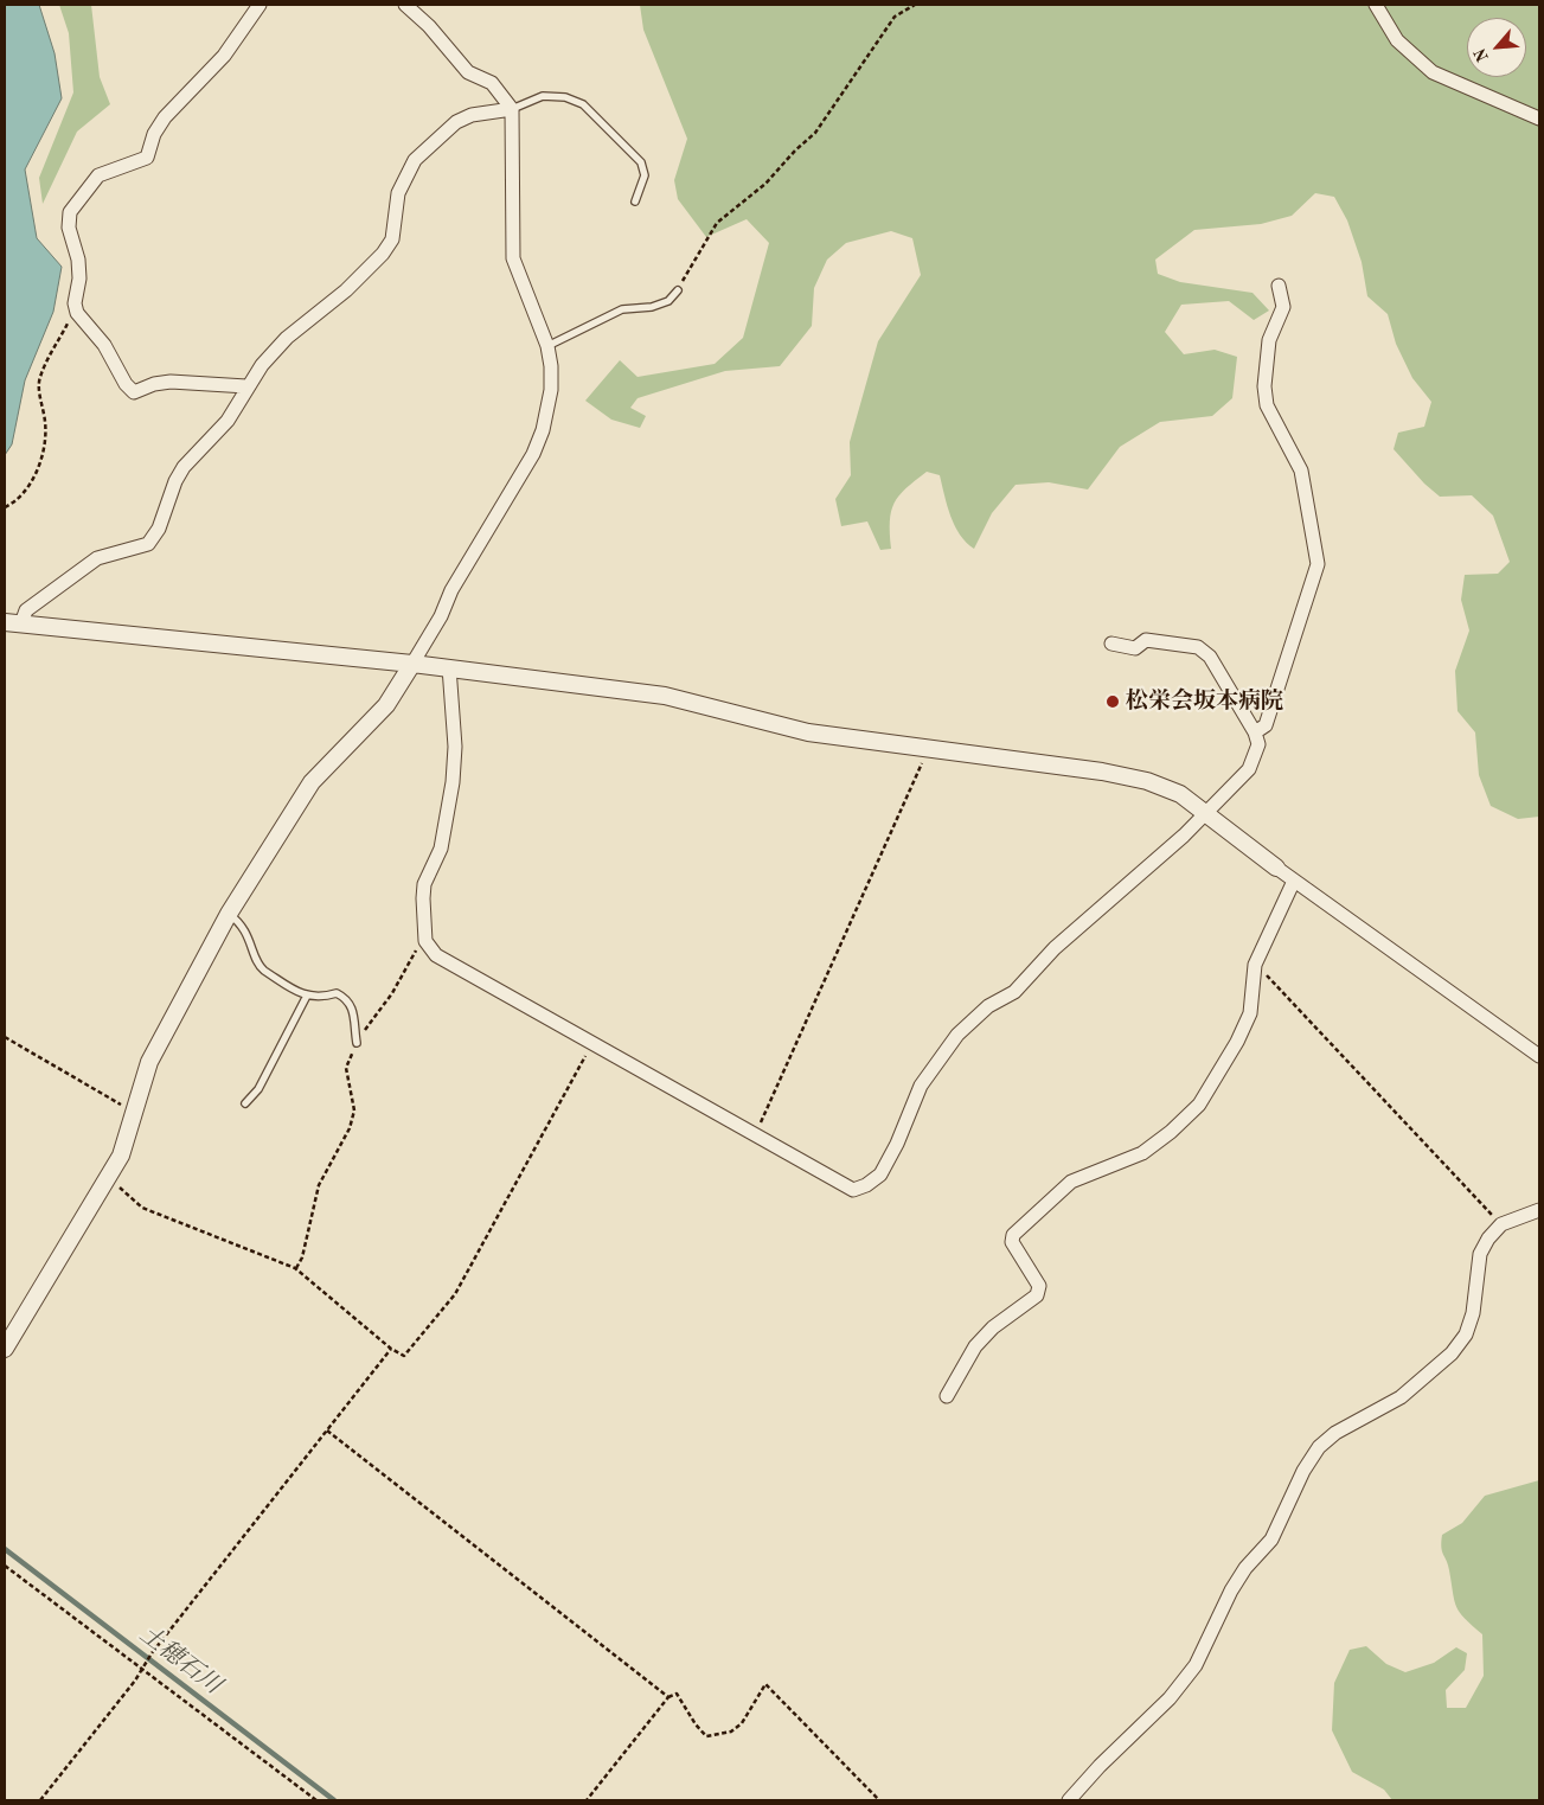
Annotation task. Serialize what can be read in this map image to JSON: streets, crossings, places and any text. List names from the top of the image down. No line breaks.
{"water":["土穂石川"],"places":["松栄会坂本病院"],"north":"bottom left"}
